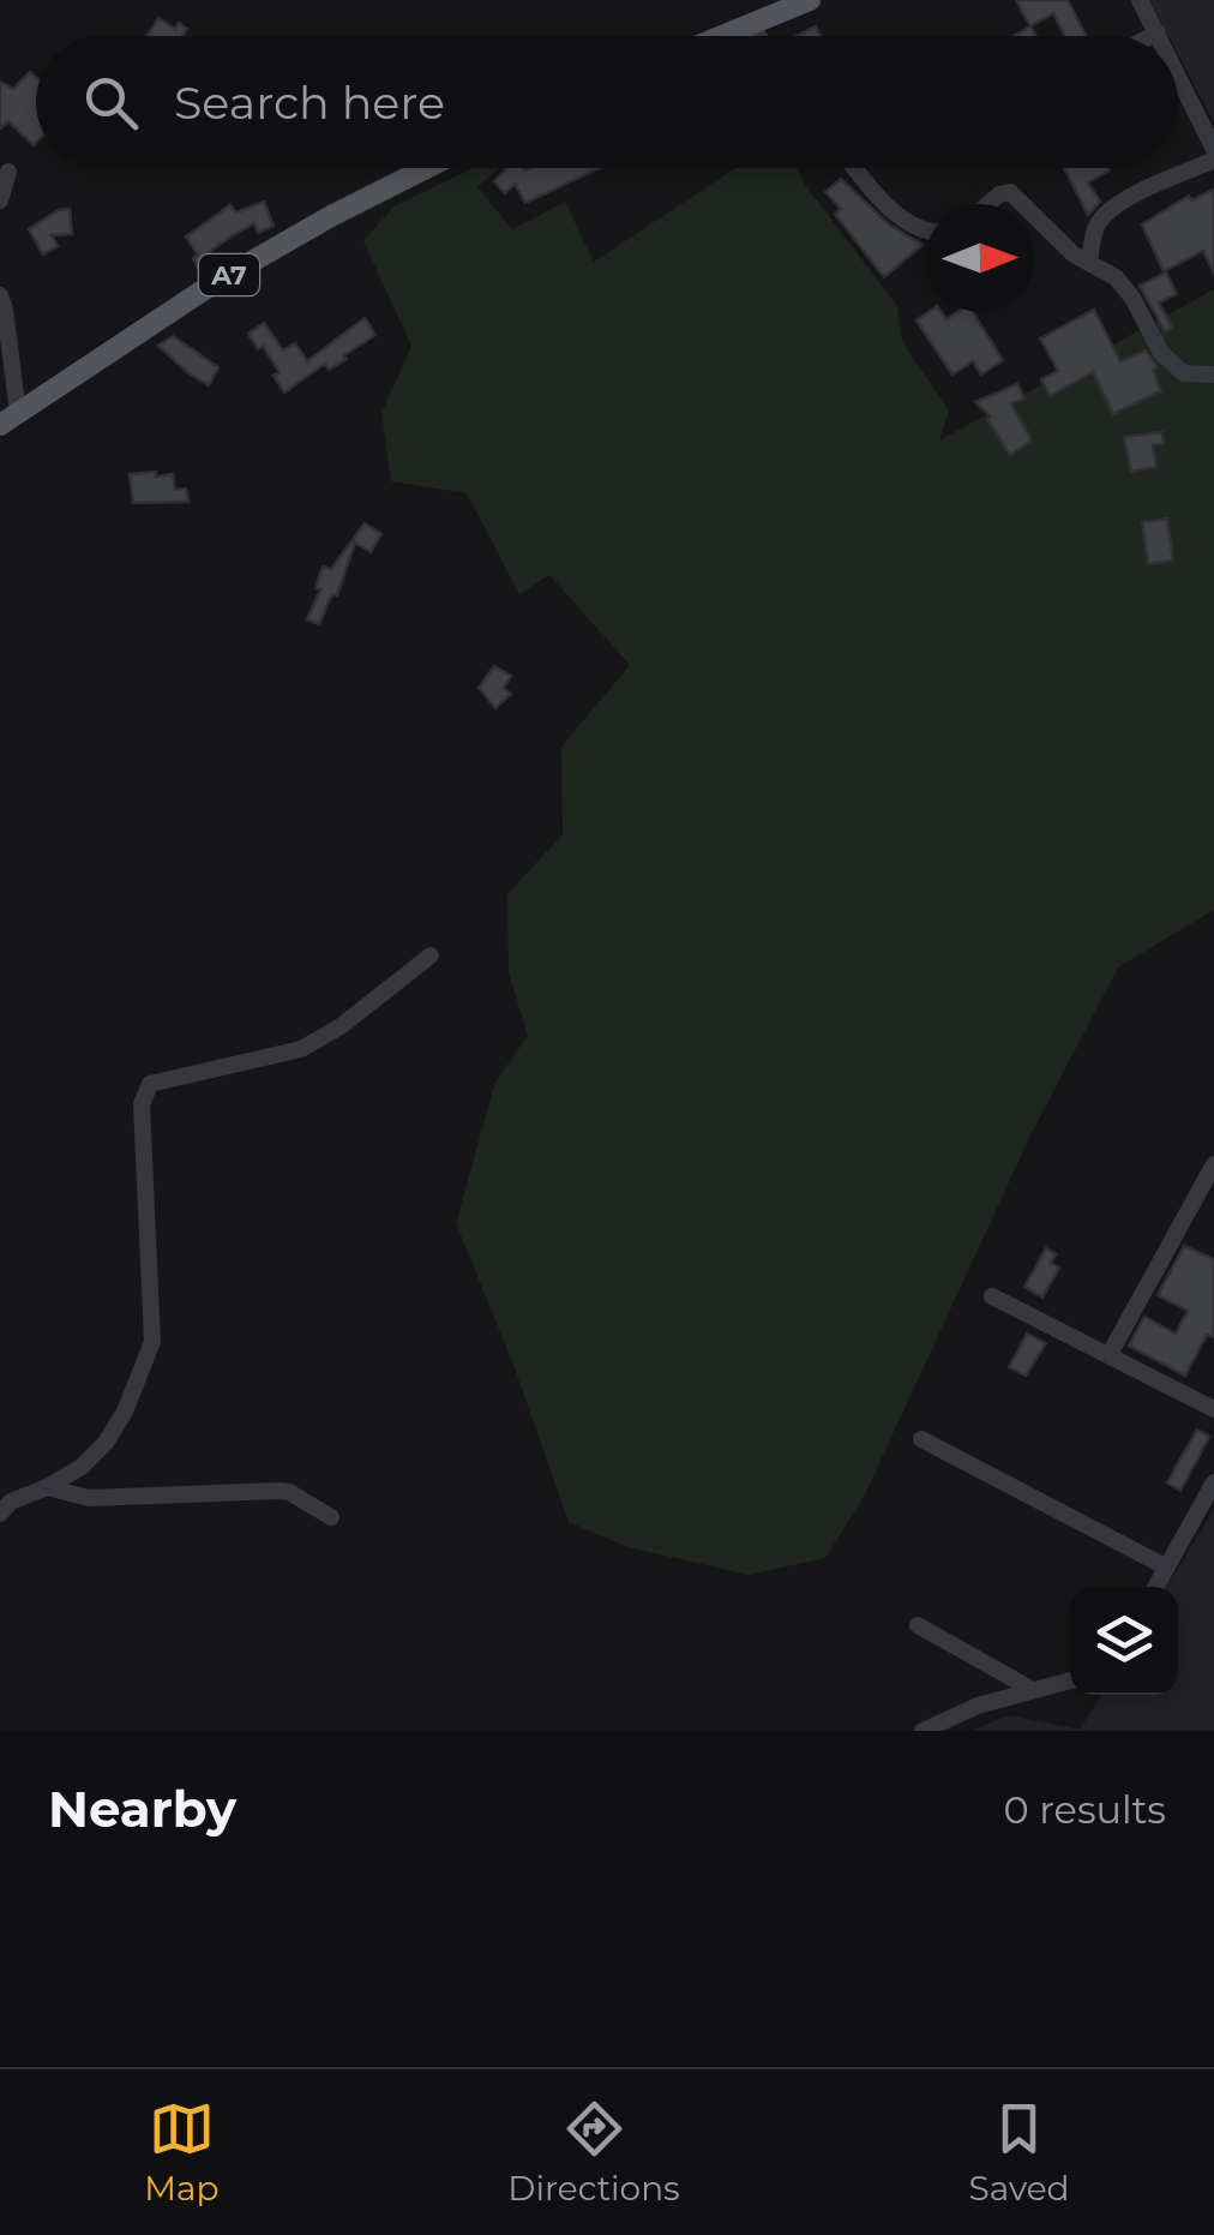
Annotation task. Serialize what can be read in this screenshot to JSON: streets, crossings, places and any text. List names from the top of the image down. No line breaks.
{"streets":{"main road":["A7"]},"north":"right","page":{"search":"Search here","heading":["Nearby","0 results"],"nav":["Map","Directions","Saved"]}}
